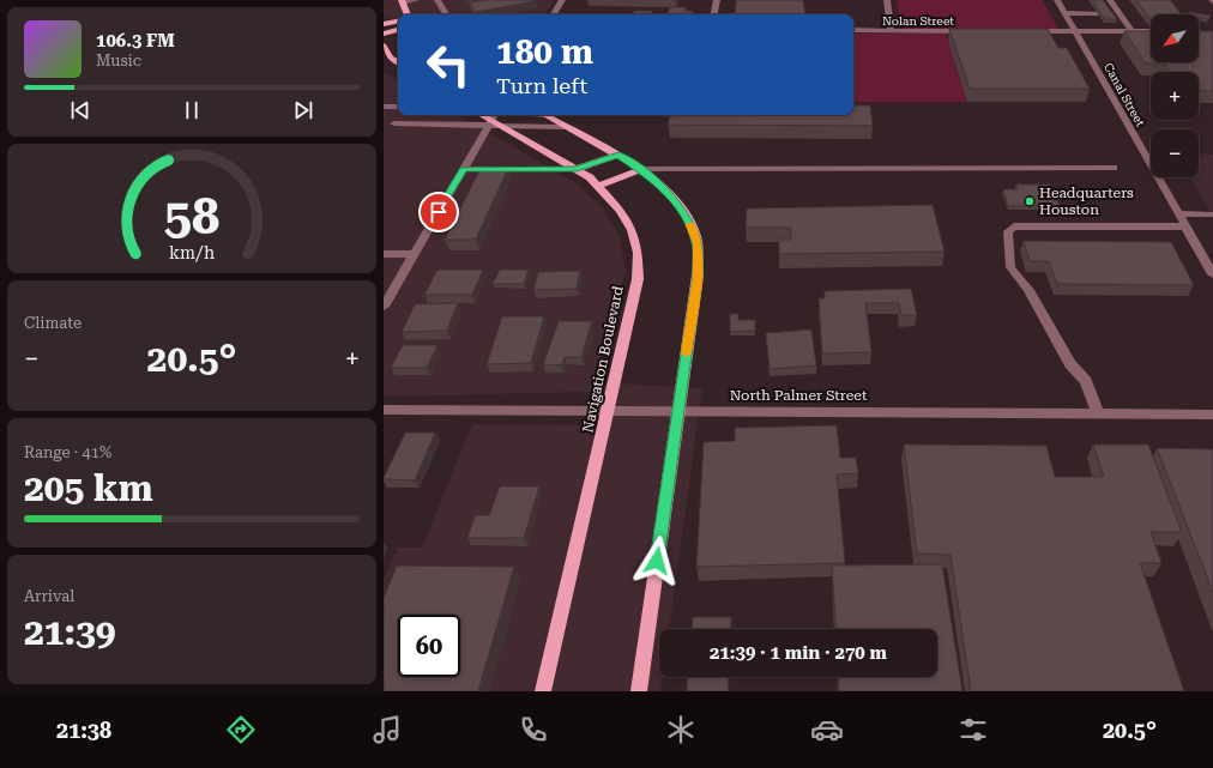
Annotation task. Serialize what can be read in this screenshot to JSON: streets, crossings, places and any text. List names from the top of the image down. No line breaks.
{"streets":{"main road":["Navigation Boulevard"],"street":["Nolan Street","Canal Street","North Palmer Street"]},"crossings":[["Navigation Boulevard","North Palmer Street"]],"places":["Headquarters Houston"],"north":"bottom left","page":{"map_buttons":["+","−"],"turn":["180 m","Turn left"],"song":["106.3 FM","Music"],"tile":["Climate",["Range · 41%","205 km"],["Arrival","21:39"]],"heat":["−","20.5°","+"],"limit":"60","trip":"21:39 · 1 min · 270 m","tabs":["21:38","20.5°"],"gauge":["58","km/h"]}}
